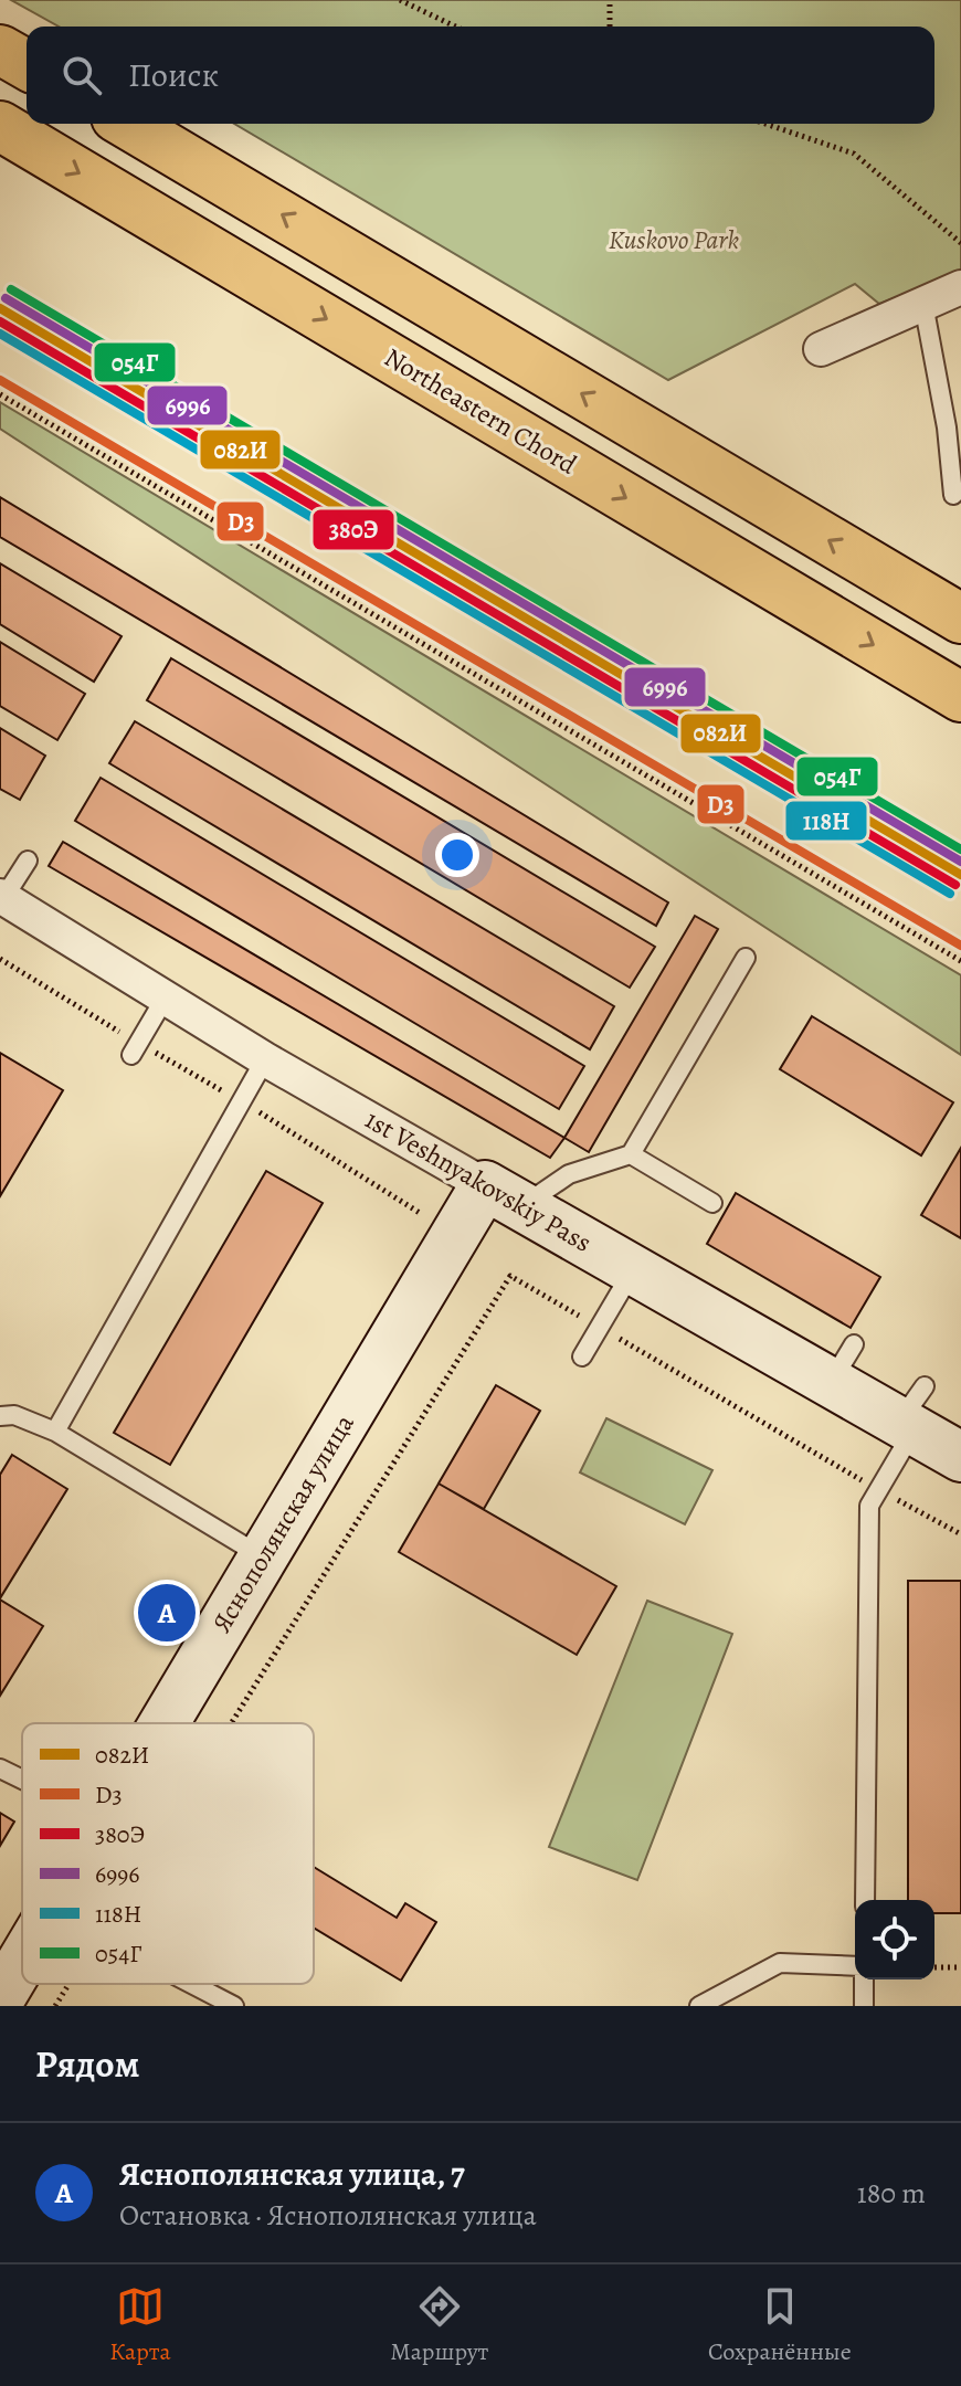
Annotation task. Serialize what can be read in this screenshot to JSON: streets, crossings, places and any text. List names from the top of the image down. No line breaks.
{"streets":{"main road":["Northeastern Chord"],"street":["1st Veshnyakovskiy Pass","Яснополянская улица"]},"crossings":[["1st Veshnyakovskiy Pass","Яснополянская улица"]],"parks":["Kuskovo Park"],"lines":["transit line 054Г","transit line 6996","transit line 082И","transit line 380Э","transit line 118Н","transit line D3"],"legend":["082И","D3","380Э","6996","118Н","054Г"],"page":{"search":"Поиск","pins":"A","heading":"Рядом","list":[{"mark":"A","name":"Яснополянская улица, 7","note":"Остановка · Яснополянская улица","value":"180 m"}],"nav":["Карта","Маршрут","Сохранённые"]}}
